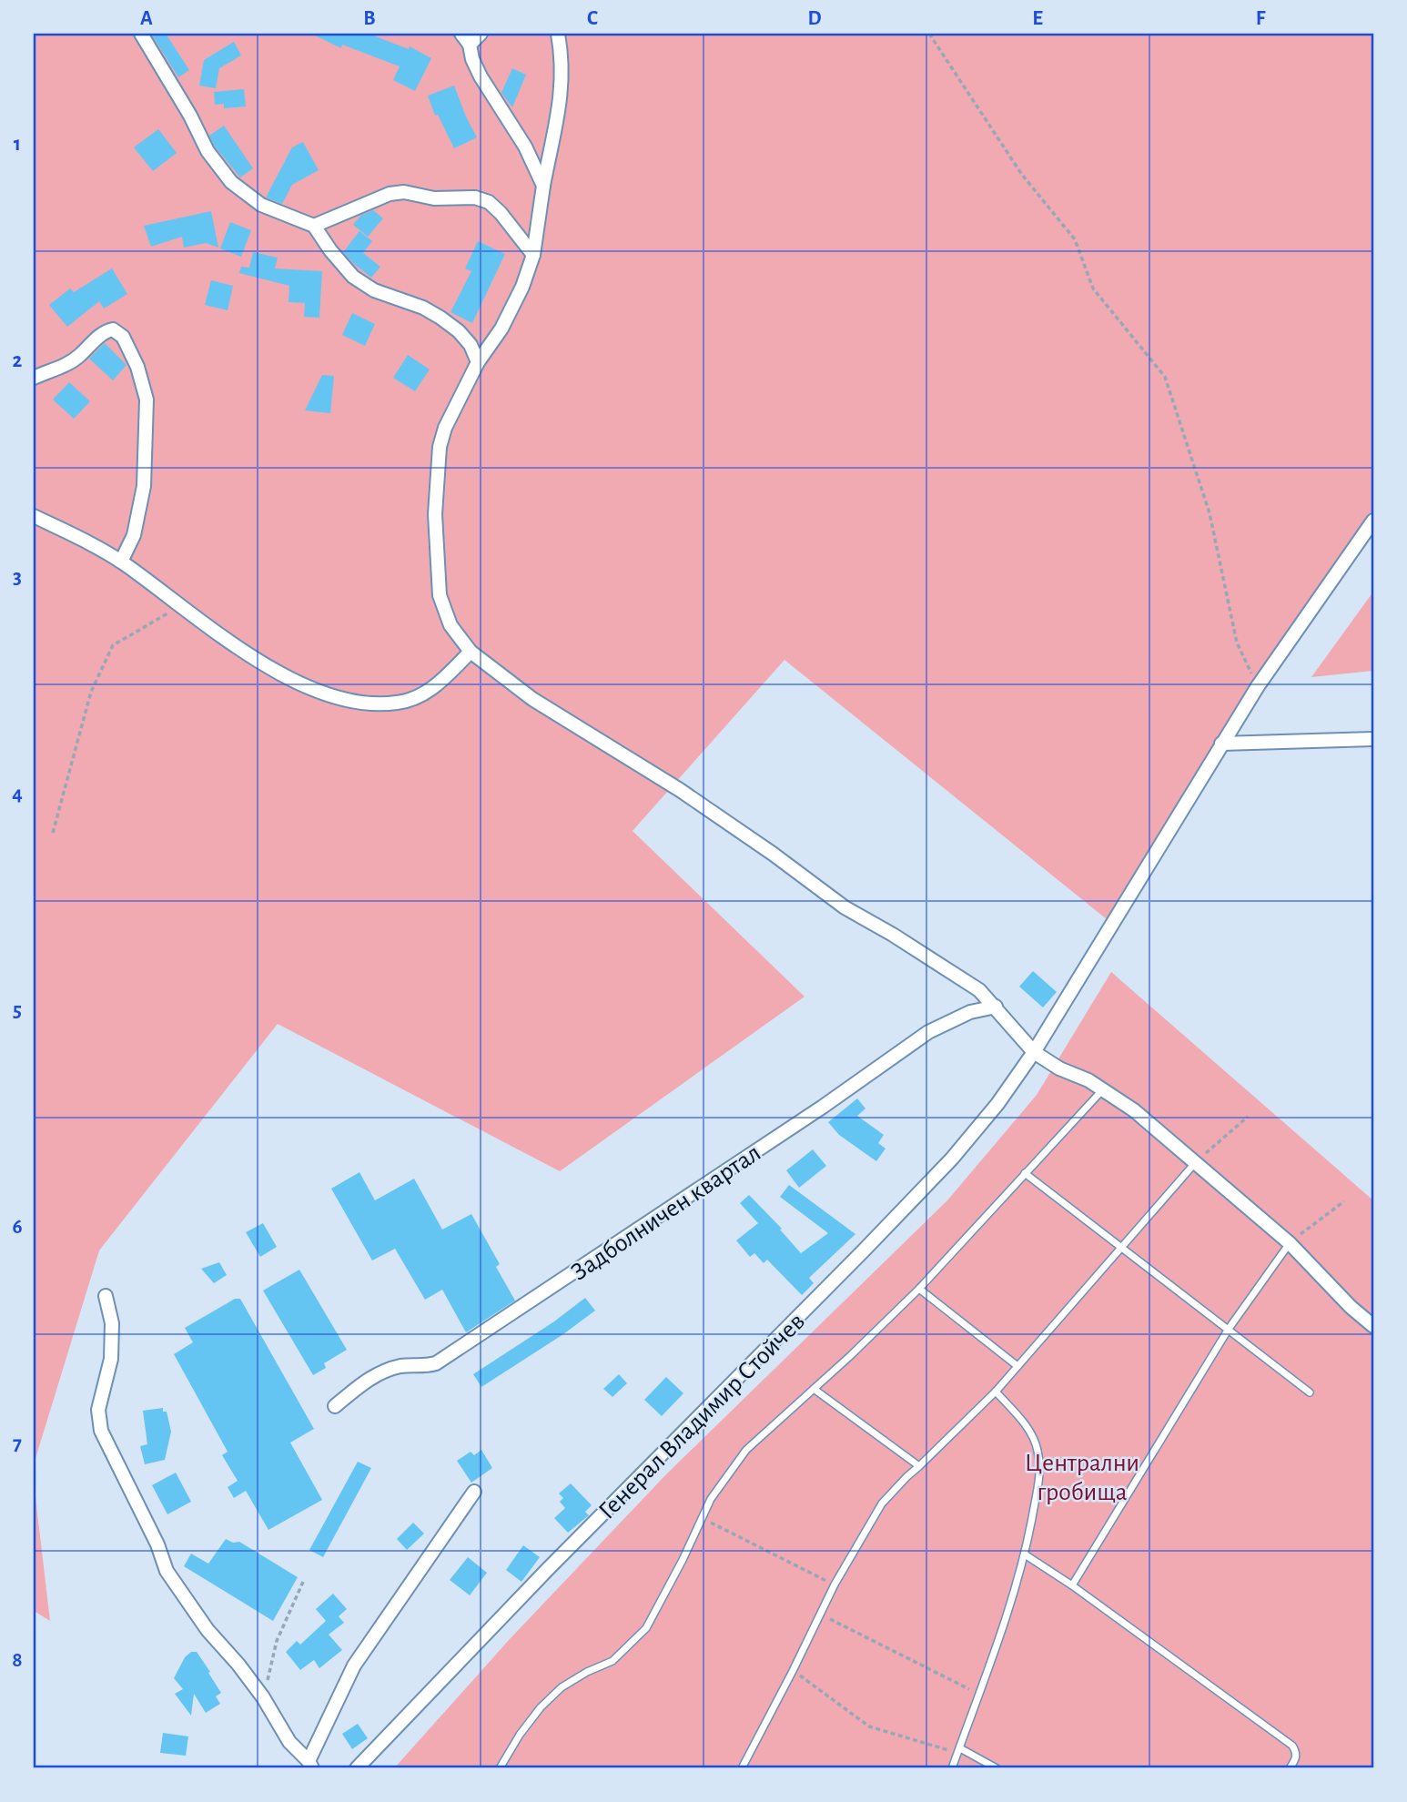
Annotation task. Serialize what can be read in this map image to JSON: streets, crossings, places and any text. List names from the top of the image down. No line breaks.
{"streets":{"street":["Задболничен квартал","Генерал Владимир Стойчев"]},"parks":["Централни гробища"],"grid":{"columns":["A","B","C","D","E","F"],"rows":["1","2","3","4","5","6","7","8"]}}
